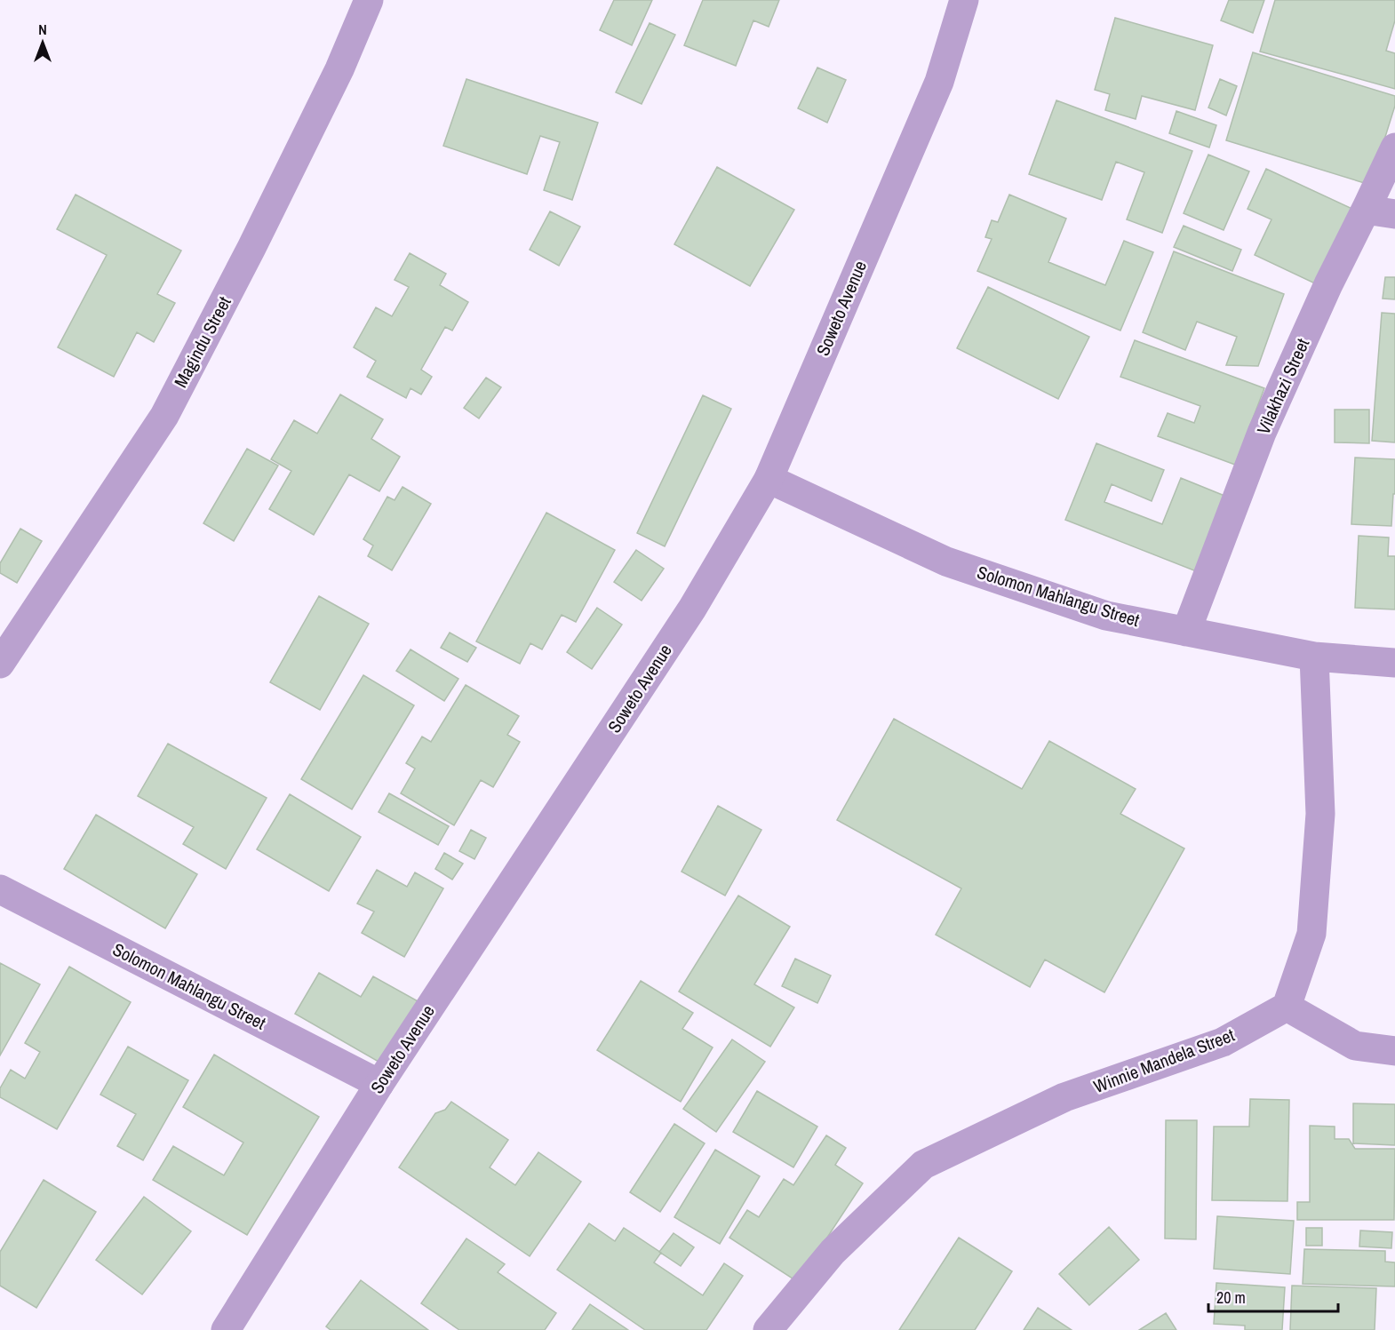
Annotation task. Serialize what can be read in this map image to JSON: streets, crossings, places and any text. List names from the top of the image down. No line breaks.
{"streets":{"street":["Soweto Avenue","Magindu Street","Vilakhazi Street","Solomon Mahlangu Street","Winnie Mandela Street"]},"crossings":[["Soweto Avenue","Solomon Mahlangu Street"],["Vilakhazi Street","Solomon Mahlangu Street"]],"scale_bar":"20 m","north":"top"}
